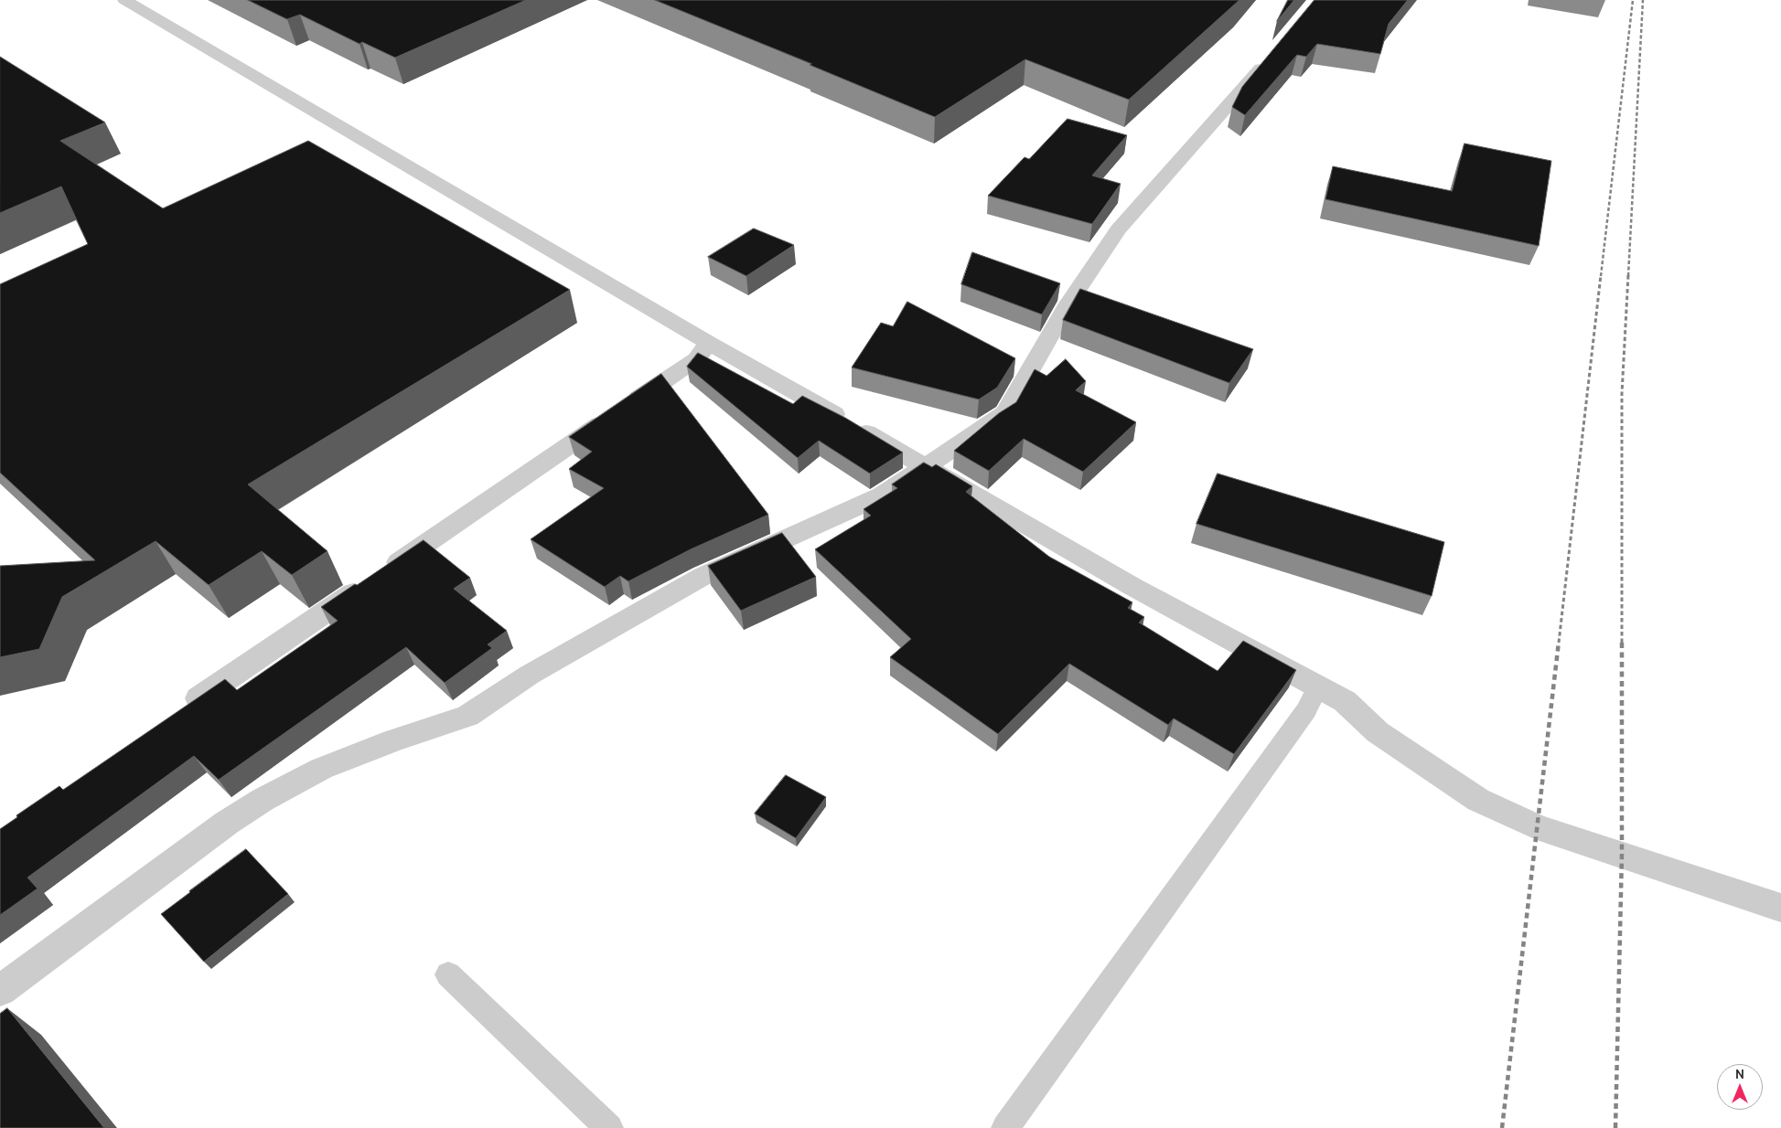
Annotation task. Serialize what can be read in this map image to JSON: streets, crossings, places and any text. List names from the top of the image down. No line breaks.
{"north":"top"}
